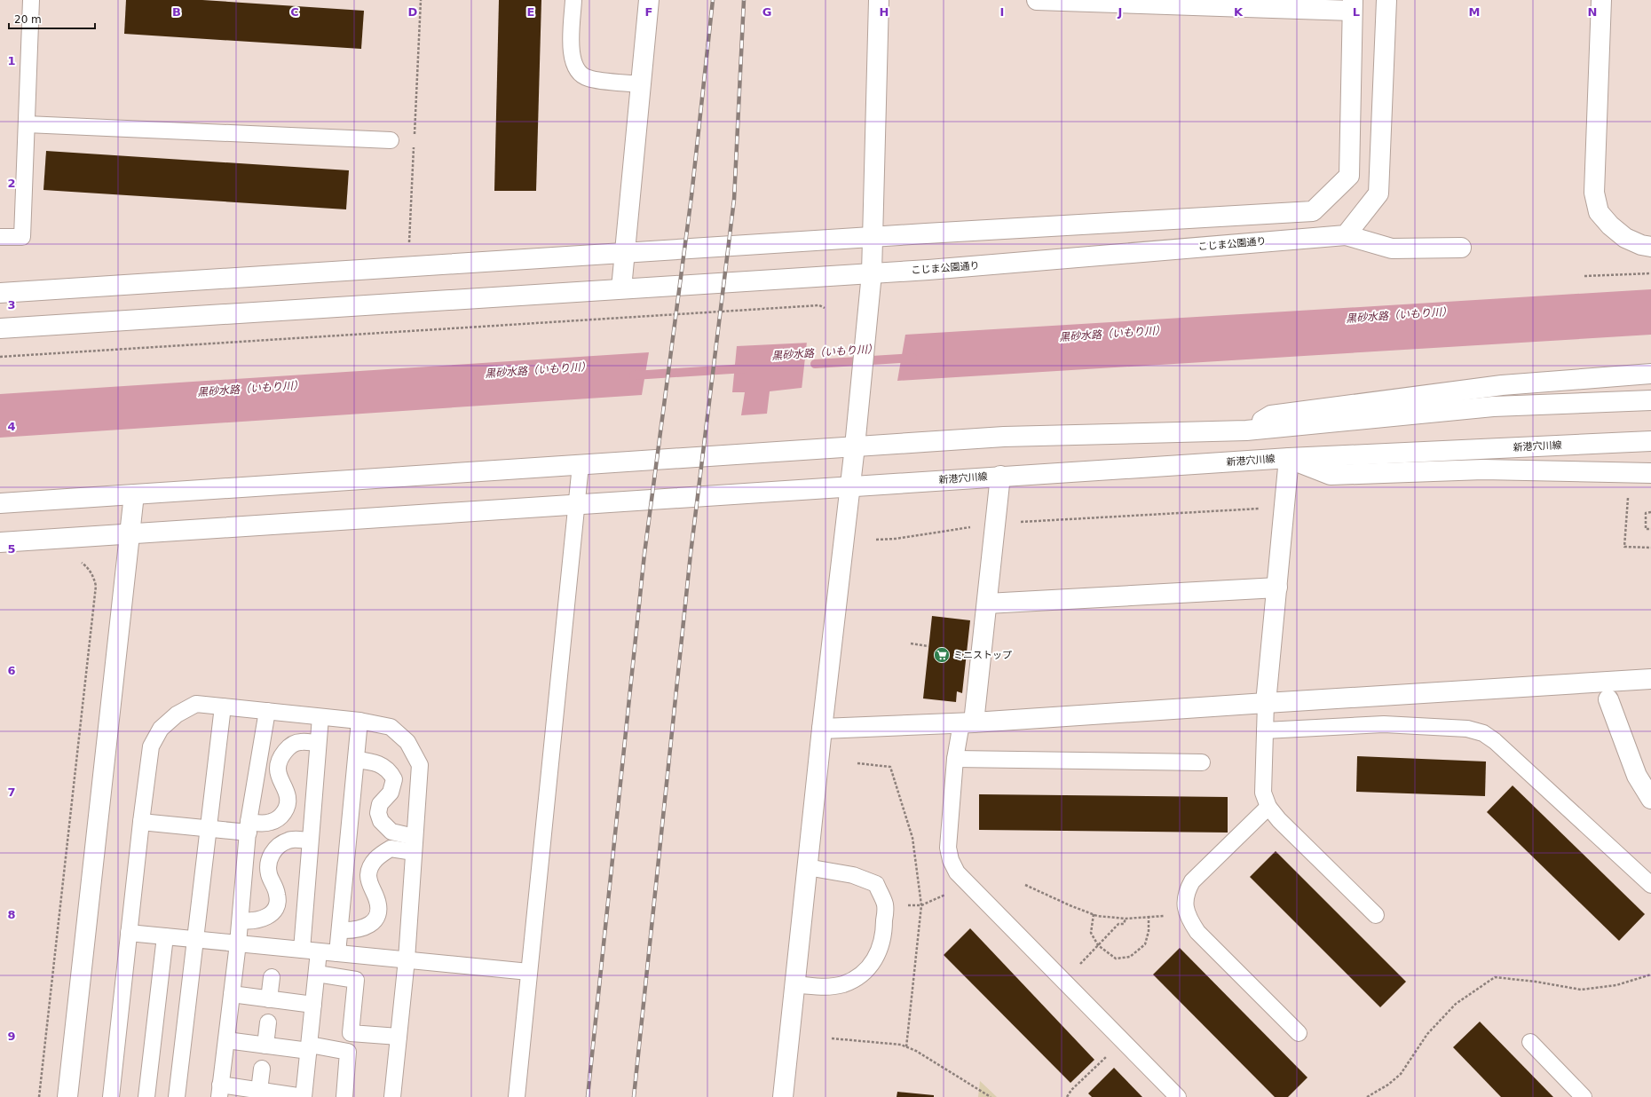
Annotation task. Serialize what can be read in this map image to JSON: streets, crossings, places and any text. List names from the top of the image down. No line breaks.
{"streets":{"street":["こじま公園通り","新港穴川線"]},"water":["黒砂水路（いもり川）"],"places":{"supermarket":["ミニストップ"]},"scale_bar":"20 m","grid":{"columns":["B","C","D","E","F","G","H","I","J","K","L","M","N"],"rows":["1","2","3","4","5","6","7","8","9"]}}
